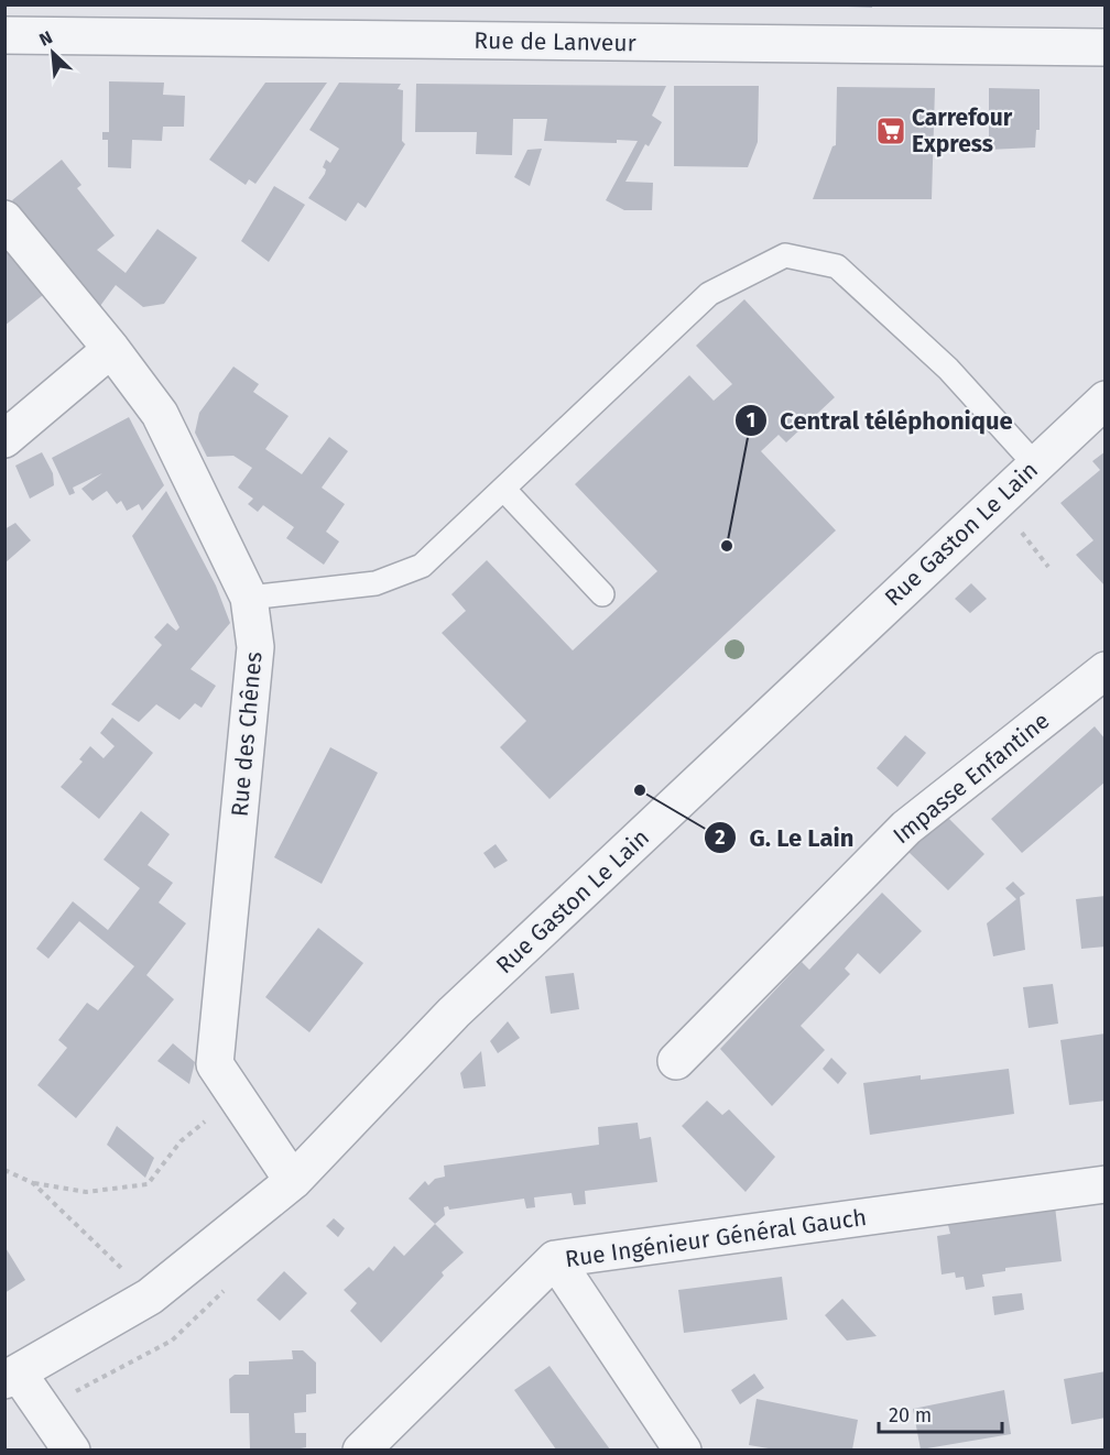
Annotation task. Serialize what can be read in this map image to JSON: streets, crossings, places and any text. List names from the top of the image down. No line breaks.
{"streets":{"street":["Rue de Lanveur","Rue Gaston Le Lain","Rue des Chênes","Impasse Enfantine","Rue Ingénieur Général Gauch"]},"crossings":[["Rue Gaston Le Lain","Rue des Chênes"]],"places":{"supermarket":["Carrefour Express"],"other":["Central téléphonique","G. Le Lain"]},"scale_bar":"20 m","north":"top left"}
